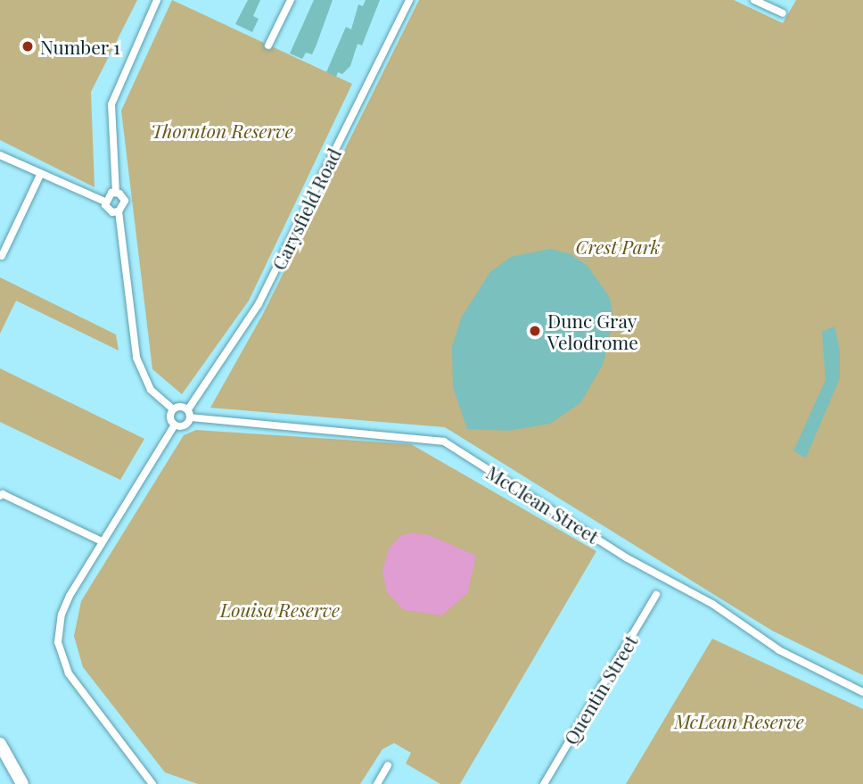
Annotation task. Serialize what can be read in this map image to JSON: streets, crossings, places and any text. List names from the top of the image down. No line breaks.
{"streets":{"street":["Carysfield Road","McClean Street","Quentin Street"]},"crossings":[["Carysfield Road","McClean Street"]],"parks":["Thornton Reserve","Crest Park","Louisa Reserve","McLean Reserve"],"places":["Number 1","Dunc Gray Velodrome"]}
